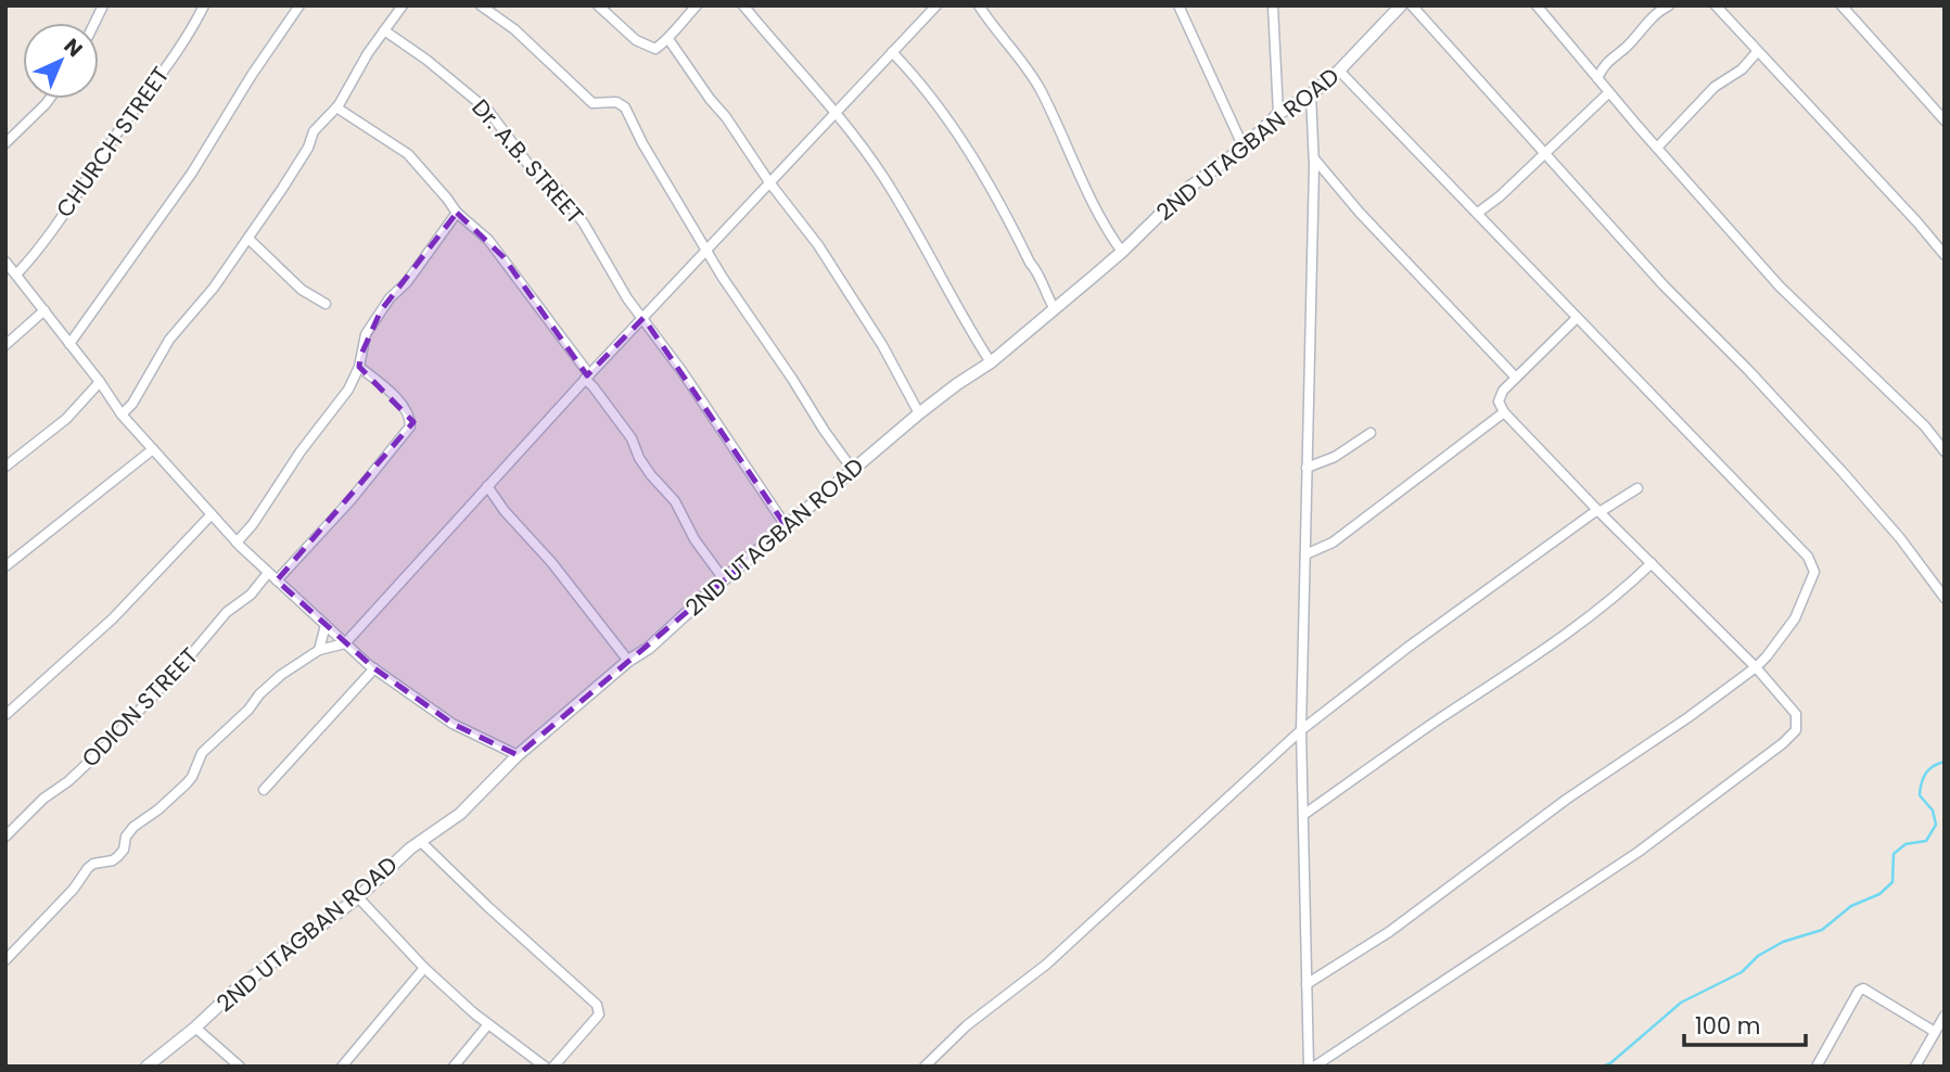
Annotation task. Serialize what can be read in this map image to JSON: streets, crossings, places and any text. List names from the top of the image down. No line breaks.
{"streets":{"street":["CHURCH STREET","2ND UTAGBAN ROAD","Dr. A.B. STREET","ODION STREET"]},"crossings":[["2ND UTAGBAN ROAD","Dr. A.B. STREET"]],"scale_bar":"100 m","north":"top right"}
